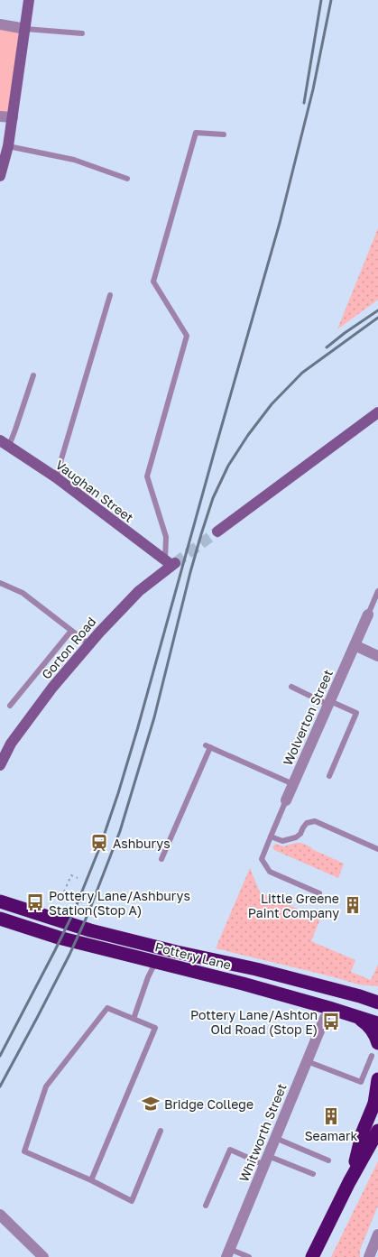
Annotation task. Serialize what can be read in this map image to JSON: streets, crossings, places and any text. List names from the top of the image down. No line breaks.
{"streets":{"highway":["Pottery Lane"],"street":["Vaughan Street","Gorton Road","Wolverton Street","Whitworth Street"]},"crossings":[["Vaughan Street","Gorton Road"]],"places":{"station":["Ashburys"],"bus stop":["Pottery Lane/Ashburys Station(Stop A)","Pottery Lane/Ashton Old Road (Stop E)"],"building":["Little Greene Paint Company","Seamark"],"school or university":["Bridge College"]}}
